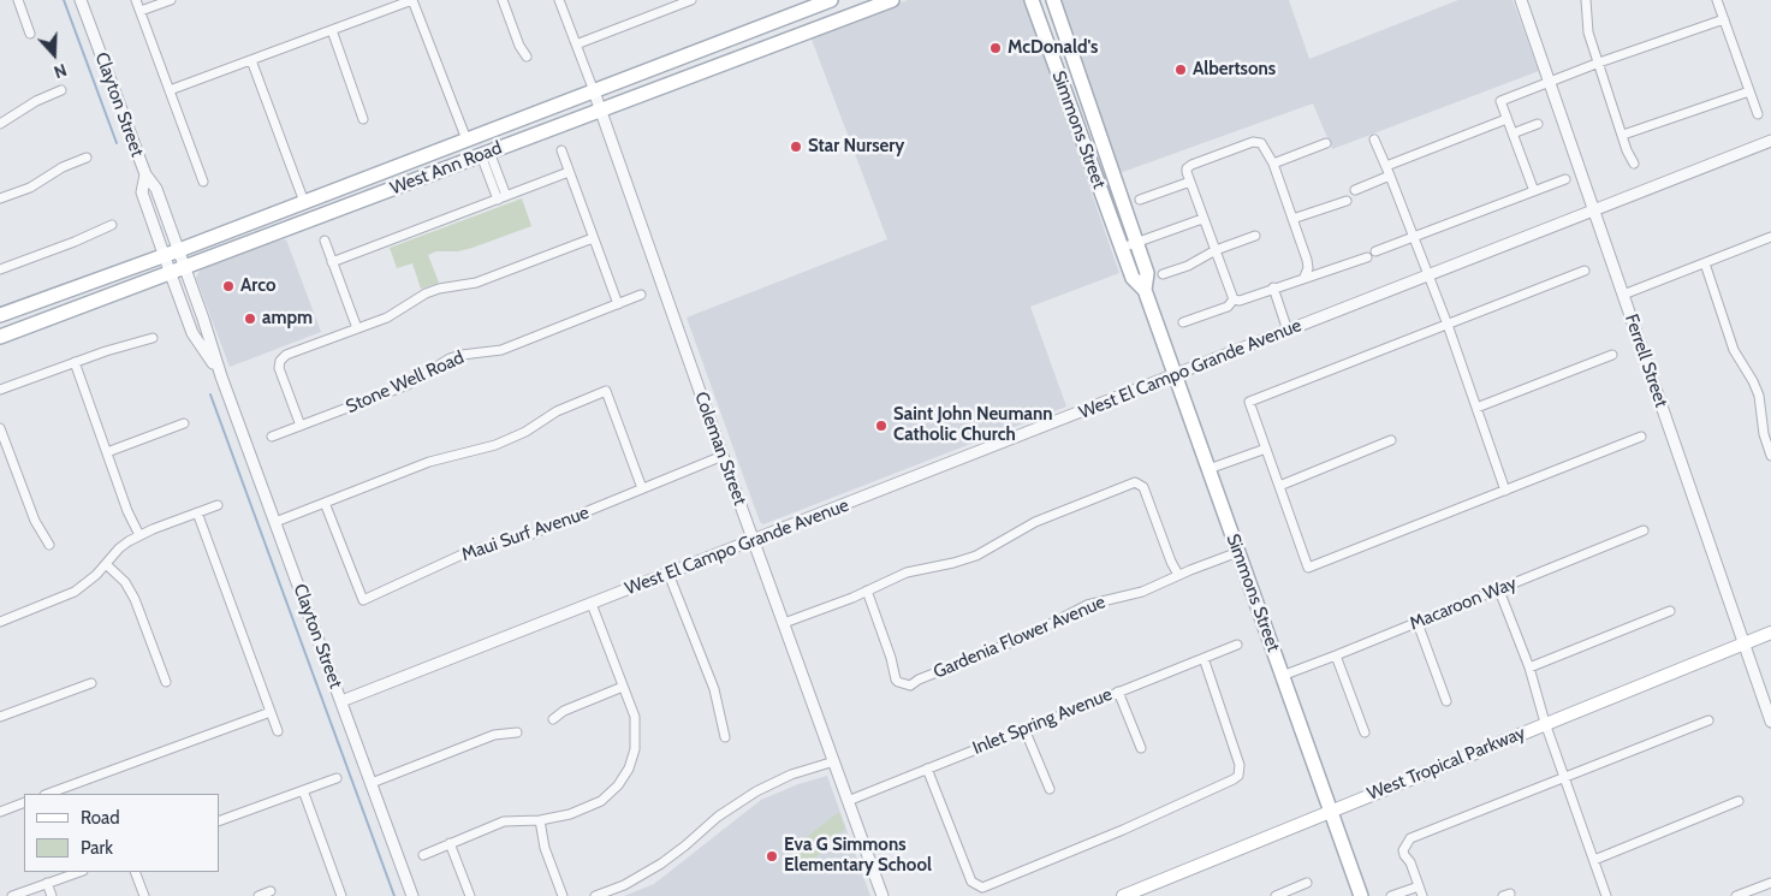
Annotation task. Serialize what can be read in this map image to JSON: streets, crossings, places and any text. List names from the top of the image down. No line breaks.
{"streets":{"main road":["Simmons Street","West Ann Road","West Tropical Parkway"],"street":["Clayton Street","Ferrell Street","West El Campo Grande Avenue","Stone Well Road","Coleman Street","Maui Surf Avenue","Macaroon Way","Gardenia Flower Avenue","Inlet Spring Avenue"]},"crossings":[["Clayton Street","West Ann Road"],["Clayton Street","West El Campo Grande Avenue"],["Simmons Street","West El Campo Grande Avenue"],["Simmons Street","Macaroon Way"],["Simmons Street","Gardenia Flower Avenue"],["Simmons Street","West Tropical Parkway"],["West Ann Road","Coleman Street"],["Ferrell Street","West El Campo Grande Avenue"],["Ferrell Street","West Tropical Parkway"],["West El Campo Grande Avenue","Coleman Street"],["Coleman Street","Maui Surf Avenue"],["Coleman Street","Inlet Spring Avenue"]],"places":["McDonald's","Albertsons","Star Nursery","Arco","ampm","Saint John Neumann Catholic Church","Eva G Simmons Elementary School"],"legend":["Road","Park"],"north":"bottom"}
